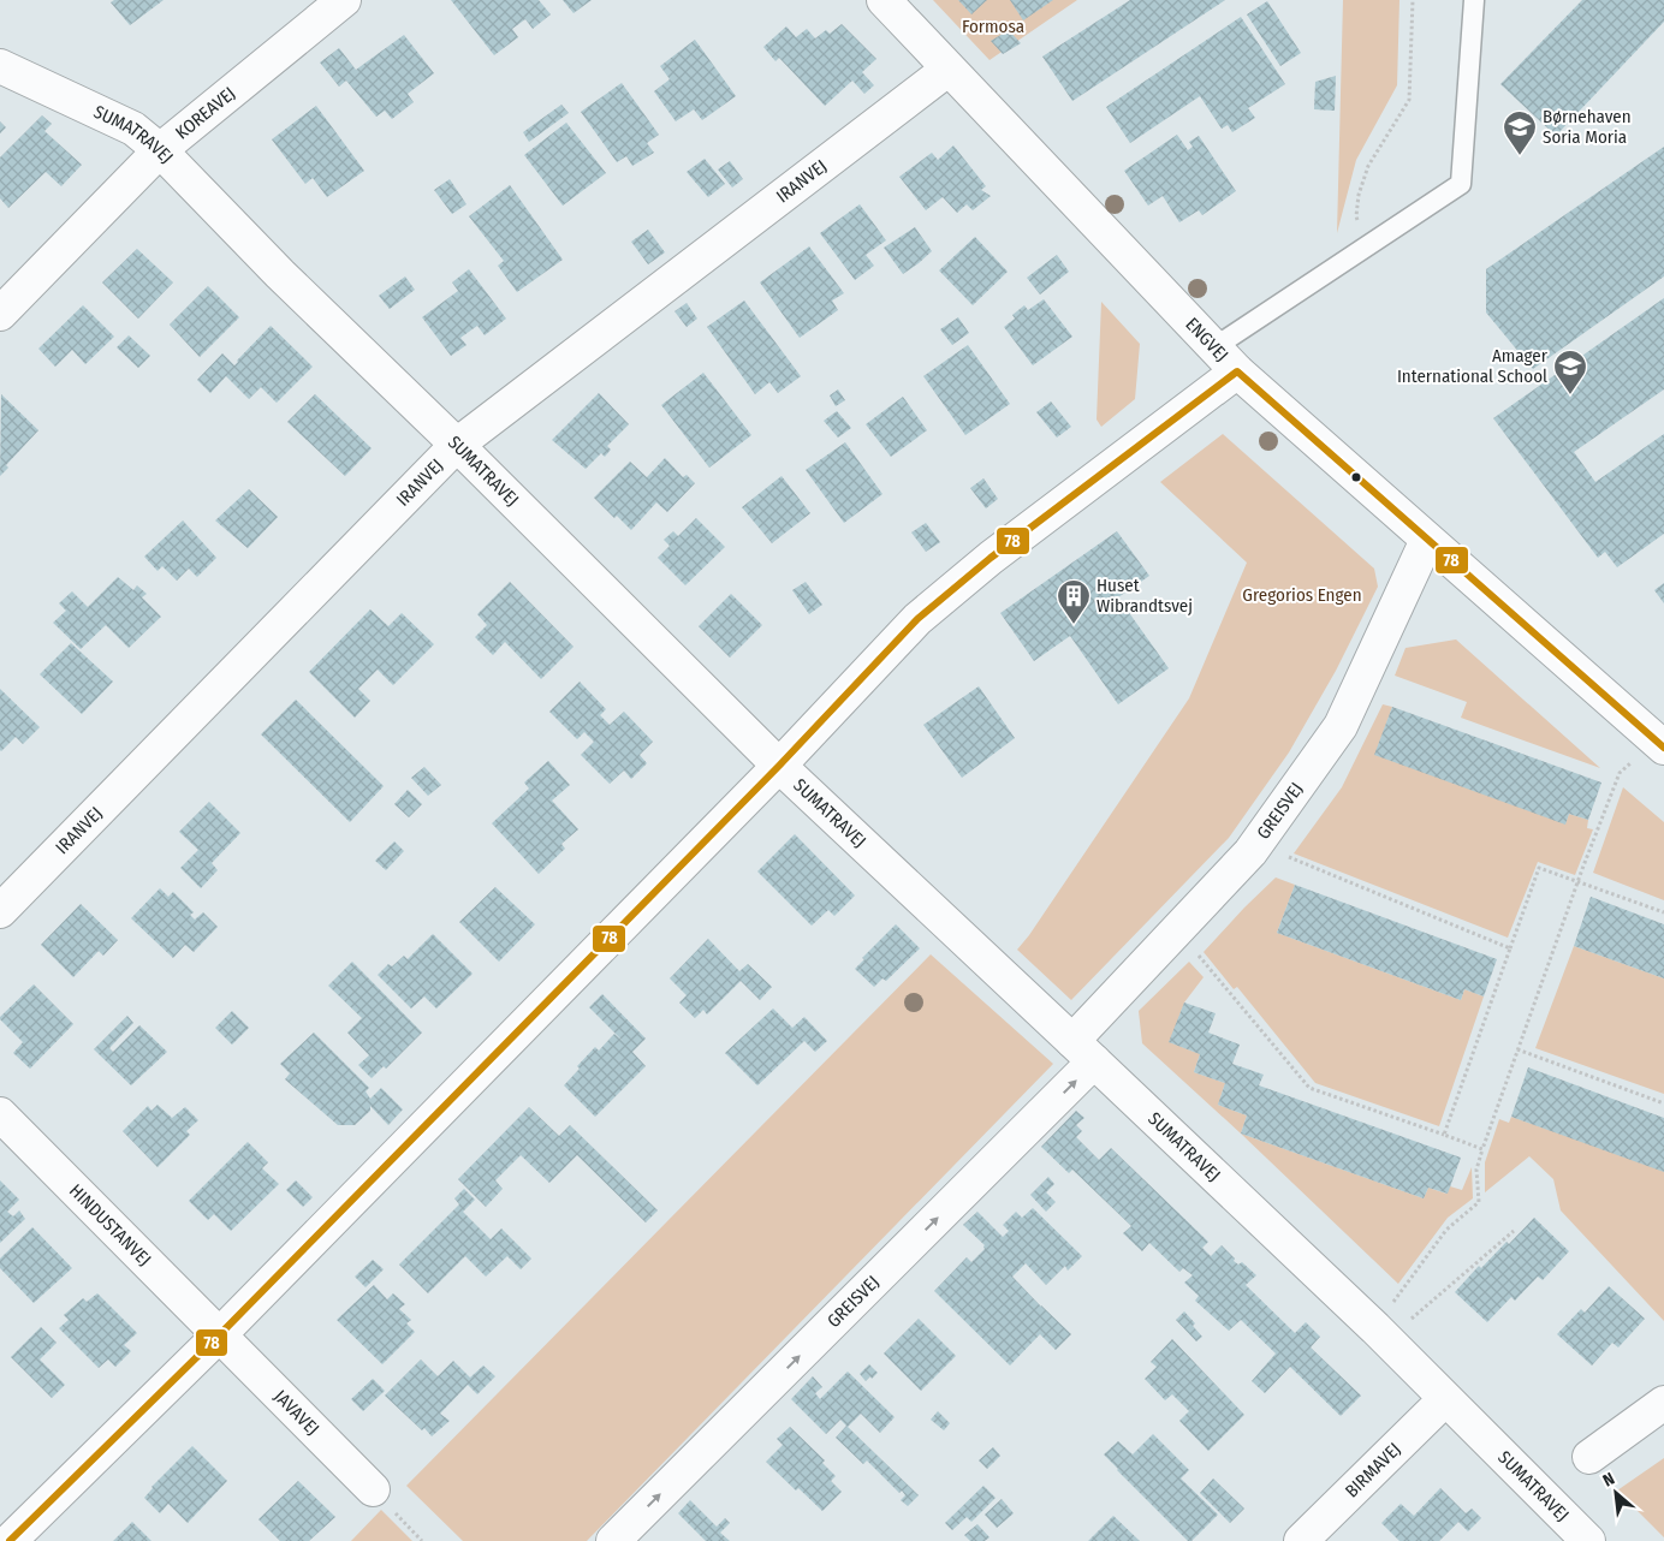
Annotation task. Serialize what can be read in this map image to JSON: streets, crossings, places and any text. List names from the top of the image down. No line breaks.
{"streets":{"street":["KOREAVEJ","SUMATRAVEJ","IRANVEJ","ENGVEJ","GREISVEJ","HINDUSTANVEJ","JAVAVEJ","BIRMAVEJ"]},"crossings":[["KOREAVEJ","SUMATRAVEJ"],["SUMATRAVEJ","IRANVEJ"],["SUMATRAVEJ","GREISVEJ"],["SUMATRAVEJ","BIRMAVEJ"],["IRANVEJ","ENGVEJ"],["ENGVEJ","GREISVEJ"],["HINDUSTANVEJ","JAVAVEJ"]],"one_way":["GREISVEJ"],"parks":["Formosa","Gregorios Engen"],"places":{"school or university":["Børnehaven Soria Moria","Amager International School"],"building":["Huset Wibrandtsvej"]},"lines":["transit line 78"],"north":"top left"}
